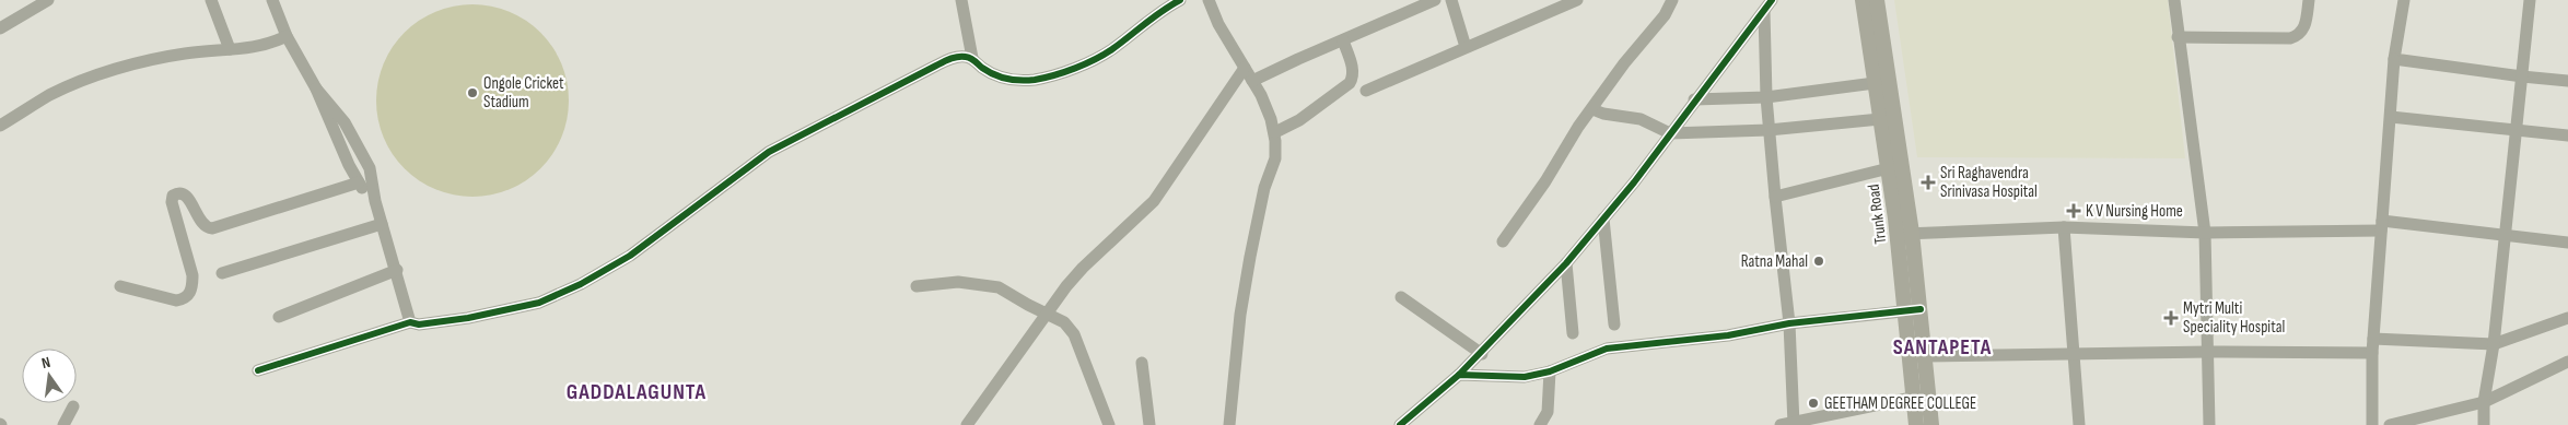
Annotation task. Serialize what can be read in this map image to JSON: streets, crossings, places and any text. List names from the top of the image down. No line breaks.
{"streets":{"main road":["Trunk Road"]},"districts":["SANTAPETA","GADDALAGUNTA"],"places":{"other":["Ongole Cricket Stadium","Ratna Mahal","GEETHAM DEGREE COLLEGE"],"health":["Sri Raghavendra Srinivasa Hospital","K V Nursing Home","Mytri Multi Speciality Hospital"]},"north":"top"}
